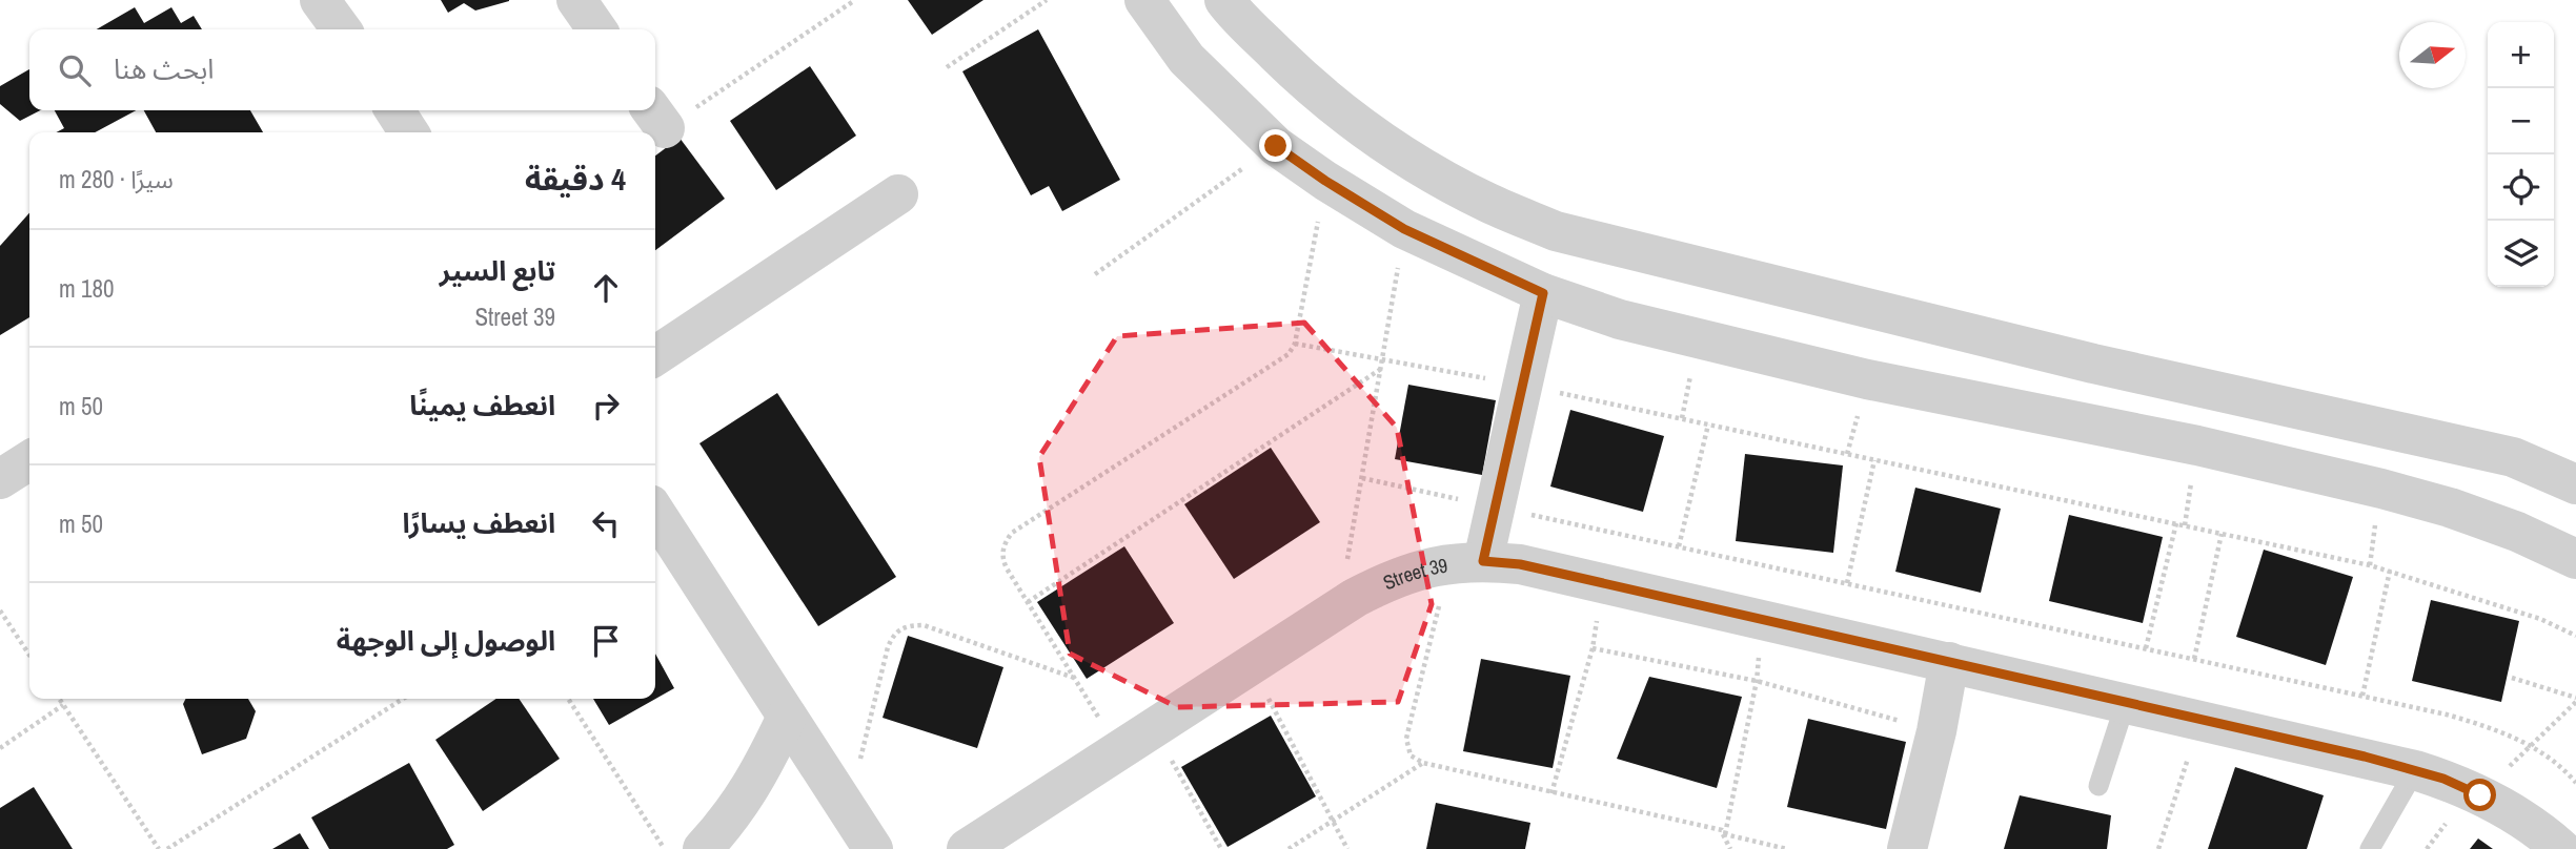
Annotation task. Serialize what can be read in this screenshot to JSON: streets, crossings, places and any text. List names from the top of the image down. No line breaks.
{"streets":{"street":["Street 39"]},"north":"right","page":{"map_buttons":["+","−"],"search":"ابحث هنا","heading":["4 دقيقة","سيرًا · 280 m"],"list":[["تابع السير","Street 39","180 m"],["انعطف يمينًا","50 m"],["انعطف يسارًا","50 m"],"الوصول إلى الوجهة"]}}
